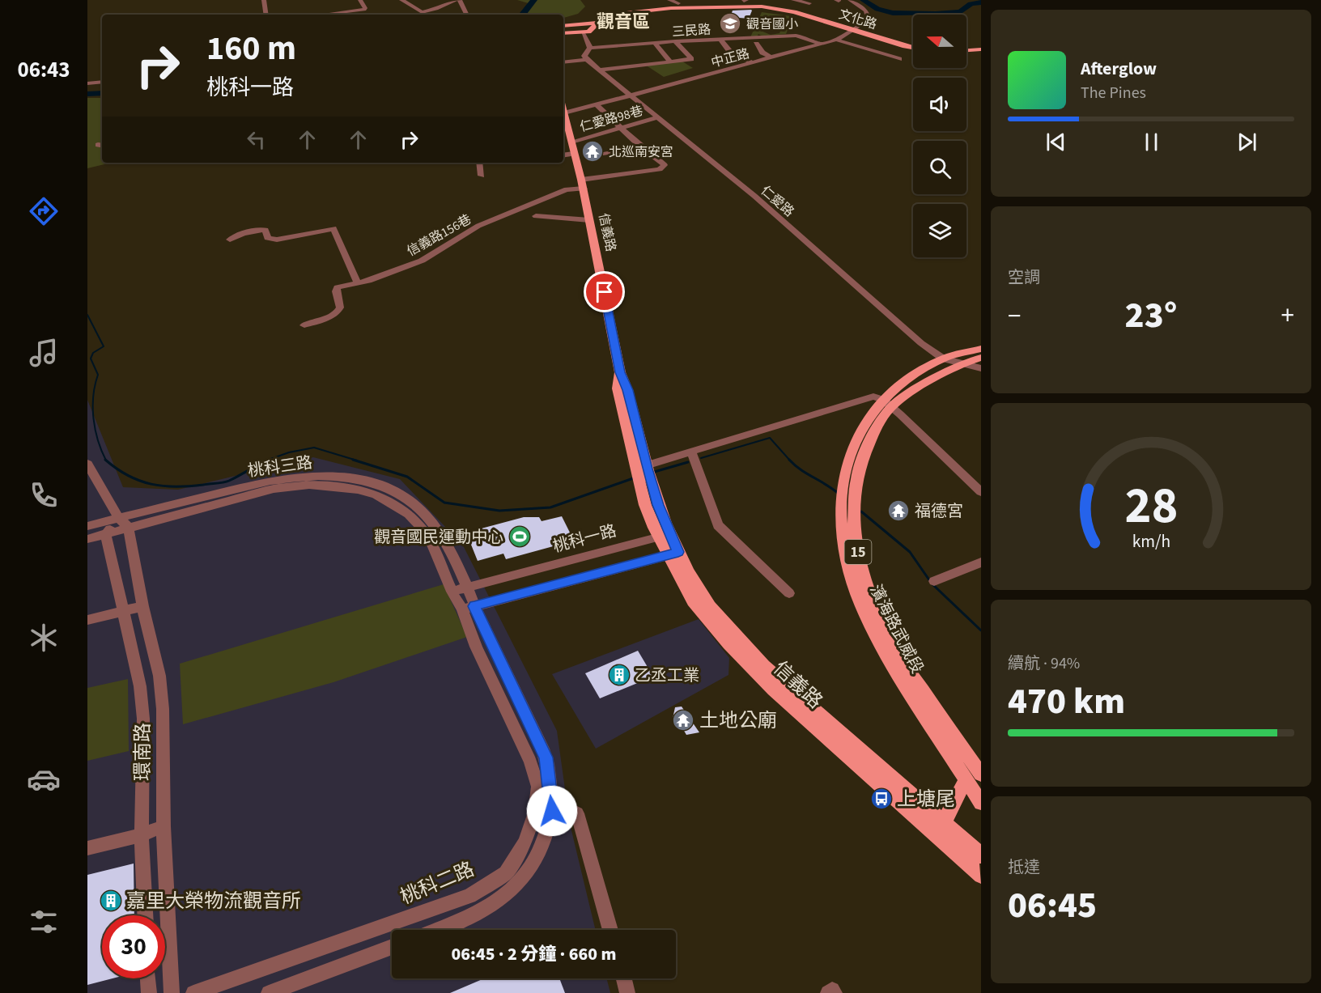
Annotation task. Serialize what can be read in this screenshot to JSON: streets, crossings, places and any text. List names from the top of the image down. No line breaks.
{"streets":{"main road":["文化路","信義路","15","濱海路武威段"],"street":["三民路","中正路","仁愛路98巷","仁愛路","信義路156巷","桃科三路","桃科一路","環南路","桃科二路"]},"crossings":[["文化路","中正路"],["三民路","中正路"],["中正路","仁愛路"],["仁愛路98巷","仁愛路"],["仁愛路98巷","信義路"],["仁愛路","濱海路武威段"],["信義路","信義路156巷"],["信義路","桃科一路"],["桃科三路","桃科一路"],["桃科三路","環南路"],["桃科三路","桃科二路"]],"districts":["觀音區"],"places":{"school or university":["觀音國小"],"temple":["北巡南安宮","福德宮","土地公廟"],"sports":["觀音國民運動中心"],"building":["乙丞工業","嘉里大榮物流觀音所"],"bus stop":["上塘尾"]},"north":"left","page":{"tabs":"06:43","turn":["160 m","桃科一路"],"song":["Afterglow","The Pines"],"tile":["空調",["續航 · 94%","470 km"],["抵達","06:45"]],"heat":["−","23°","+"],"limit":"30","trip":"06:45 · 2 分鐘 · 660 m","gauge":["28","km/h"]}}
